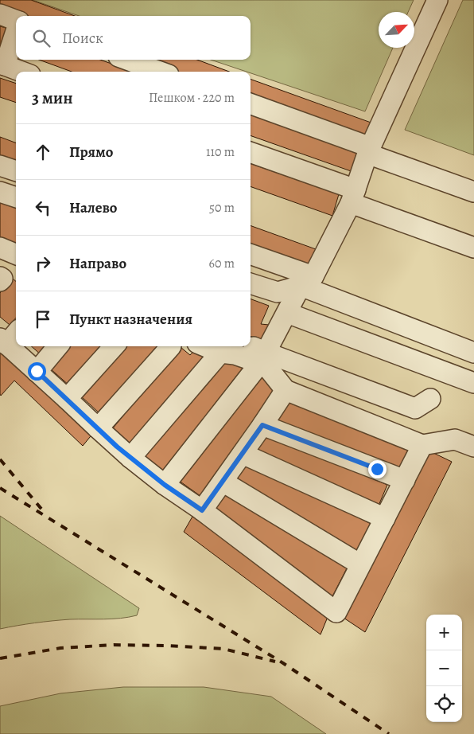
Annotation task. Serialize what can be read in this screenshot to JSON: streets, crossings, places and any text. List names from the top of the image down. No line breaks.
{"north":"top right","page":{"search":"Поиск","heading":["3 мин","Пешком · 220 m"],"list":[["Прямо","110 m"],["Налево","50 m"],["Направо","60 m"],"Пункт назначения"],"map_buttons":["+","−"]}}
